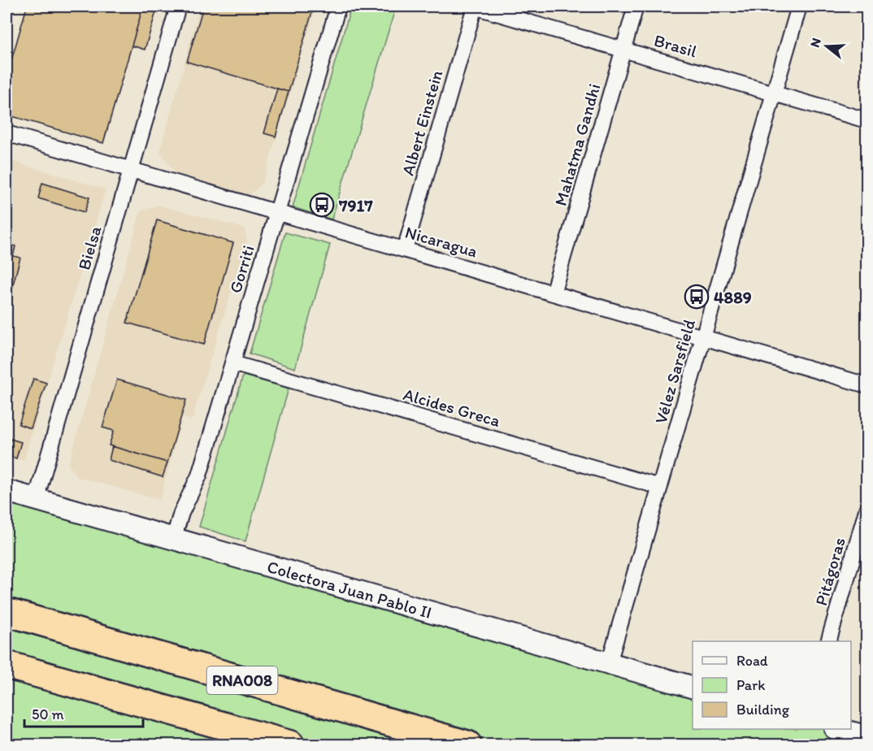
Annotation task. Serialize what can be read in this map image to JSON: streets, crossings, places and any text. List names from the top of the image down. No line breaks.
{"streets":{"highway":["RNA008"],"main road":["Colectora Juan Pablo II"],"street":["Brasil","Albert Einstein","Mahatma Gandhi","Nicaragua","Bielsa","Gorriti","Vélez Sarsfield","Alcides Greca","Pitágoras"]},"crossings":[["Brasil","Albert Einstein"],["Brasil","Mahatma Gandhi"],["Brasil","Vélez Sarsfield"],["Albert Einstein","Nicaragua"],["Mahatma Gandhi","Nicaragua"],["Nicaragua","Bielsa"],["Nicaragua","Gorriti"],["Nicaragua","Vélez Sarsfield"],["Bielsa","Colectora Juan Pablo II"],["Gorriti","Alcides Greca"],["Gorriti","Colectora Juan Pablo II"],["Vélez Sarsfield","Alcides Greca"],["Vélez Sarsfield","Colectora Juan Pablo II"]],"places":{"bus stop":["7917","4889"]},"legend":["Road","Park","Building"],"scale_bar":"50 m","north":"left"}
